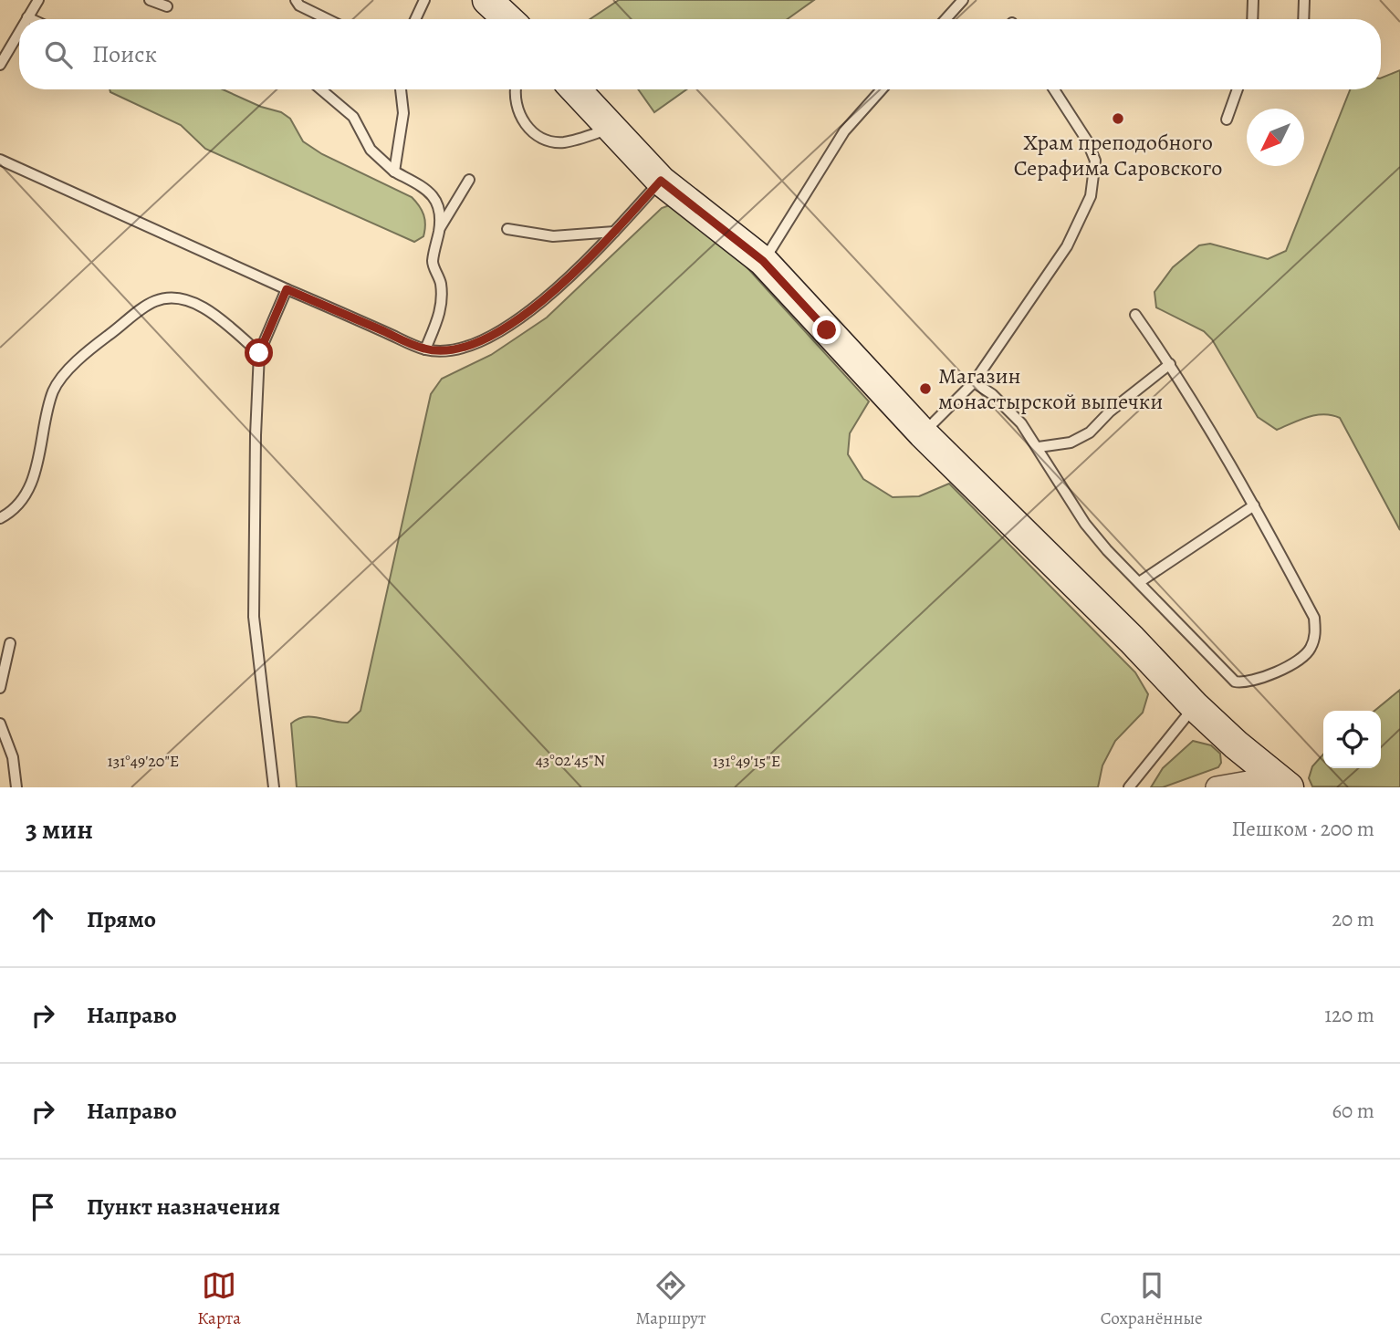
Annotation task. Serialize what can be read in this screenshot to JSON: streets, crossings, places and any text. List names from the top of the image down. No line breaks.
{"places":["Храм преподобного Серафима Саровского","Магазин монастырской выпечки"],"north":"bottom left","page":{"search":"Поиск","heading":["3 мин","Пешком · 200 m"],"list":[["Прямо","20 m"],["Направо","120 m"],["Направо","60 m"],"Пункт назначения"],"nav":["Карта","Маршрут","Сохранённые"]},"coordinates":["43°02'45\"N","131°49'20\"E","131°49'15\"E"]}
